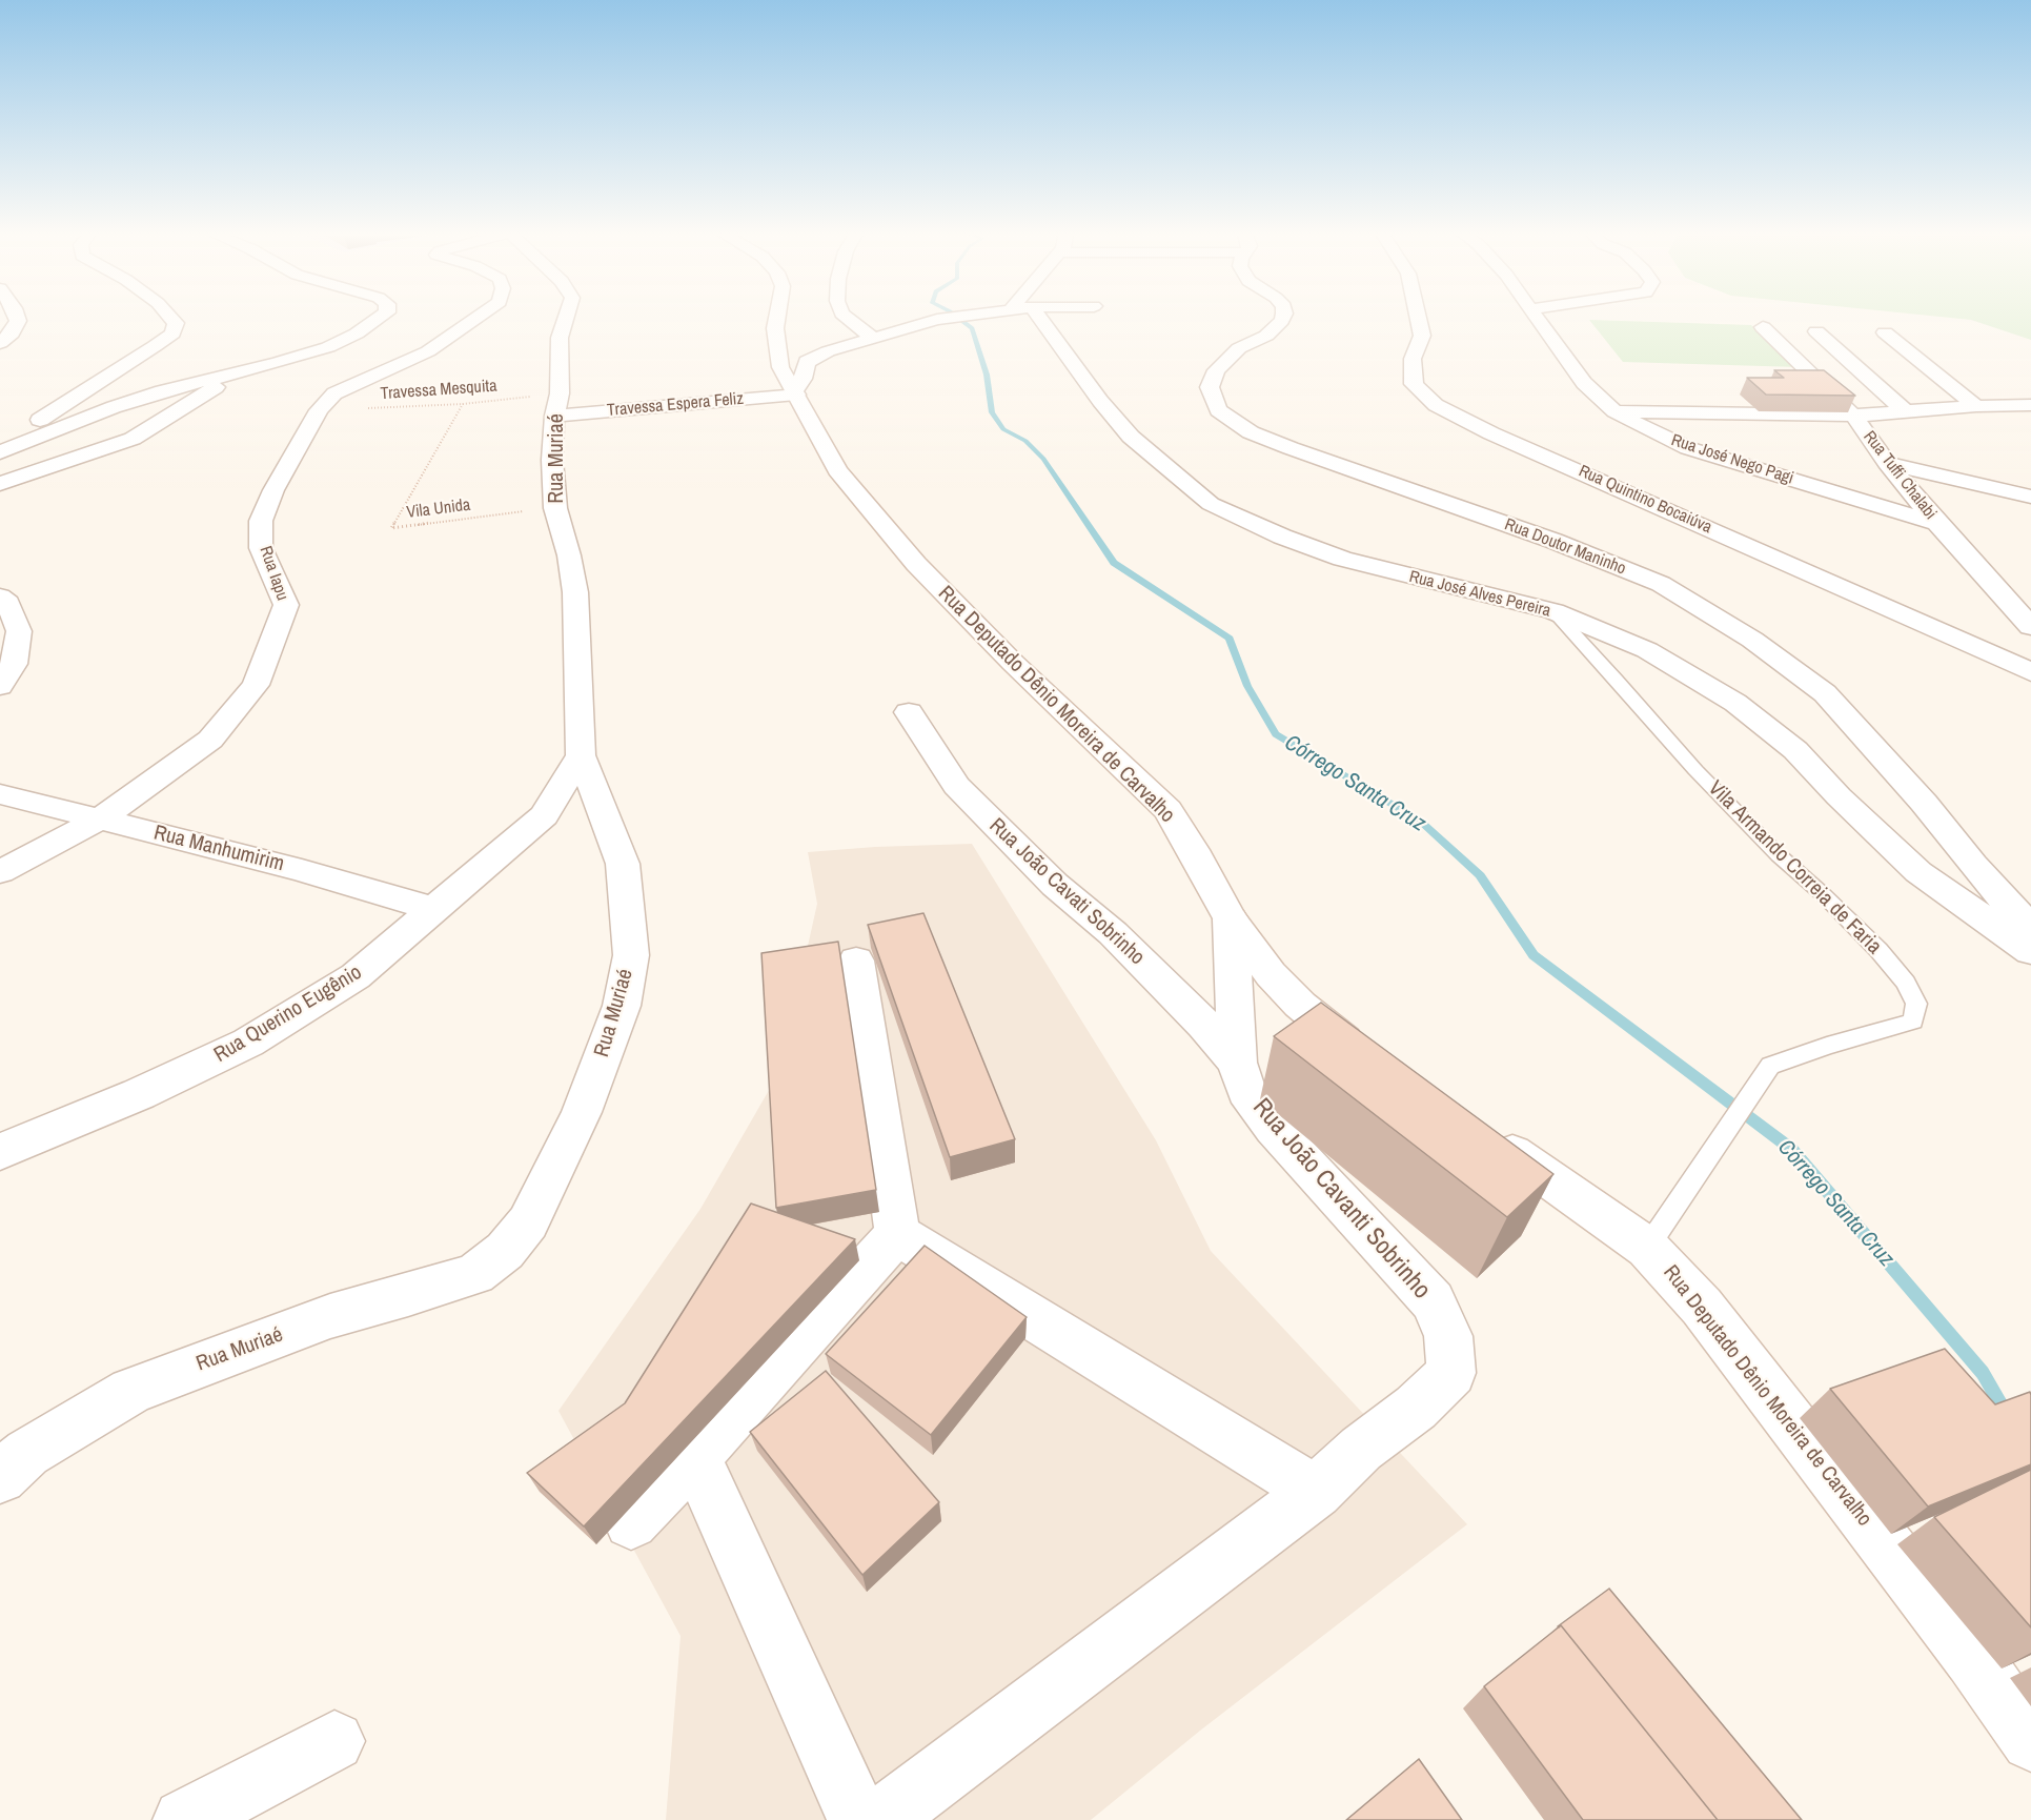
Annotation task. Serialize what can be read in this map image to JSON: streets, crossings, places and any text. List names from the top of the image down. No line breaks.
{"streets":{"street":["Travessa Espera Feliz","Rua Muriaé","Rua José Nego Pagi","Rua Tuffi Chalabi","Rua Quintino Bocaiúva","Rua Doutor Maninho","Rua Iapu","Rua José Alves Pereira","Rua Deputado Dênio Moreira de Carvalho","Rua Manhumirim","Rua João Cavati Sobrinho","Rua Querino Eugênio","Rua João Cavanti Sobrinho"],"lane":["Vila Armando Correia de Faria"],"path":["Travessa Mesquita","Vila Unida"]},"crossings":[["Travessa Mesquita","Travessa Espera Feliz"],["Travessa Mesquita","Rua Muriaé"],["Travessa Mesquita","Vila Unida"],["Travessa Mesquita","Rua Iapu"],["Travessa Espera Feliz","Rua Muriaé"],["Travessa Espera Feliz","Rua Deputado Dênio Moreira de Carvalho"],["Rua Muriaé","Vila Unida"],["Rua Muriaé","Rua Querino Eugênio"],["Rua José Nego Pagi","Rua Tuffi Chalabi"],["Rua Iapu","Rua Manhumirim"],["Rua José Alves Pereira","Vila Armando Correia de Faria"],["Rua Deputado Dênio Moreira de Carvalho","Vila Armando Correia de Faria"],["Rua Deputado Dênio Moreira de Carvalho","Rua João Cavanti Sobrinho"],["Rua Manhumirim","Rua Querino Eugênio"],["Rua João Cavati Sobrinho","Rua João Cavanti Sobrinho"]],"water":["Córrego Santa Cruz"]}
